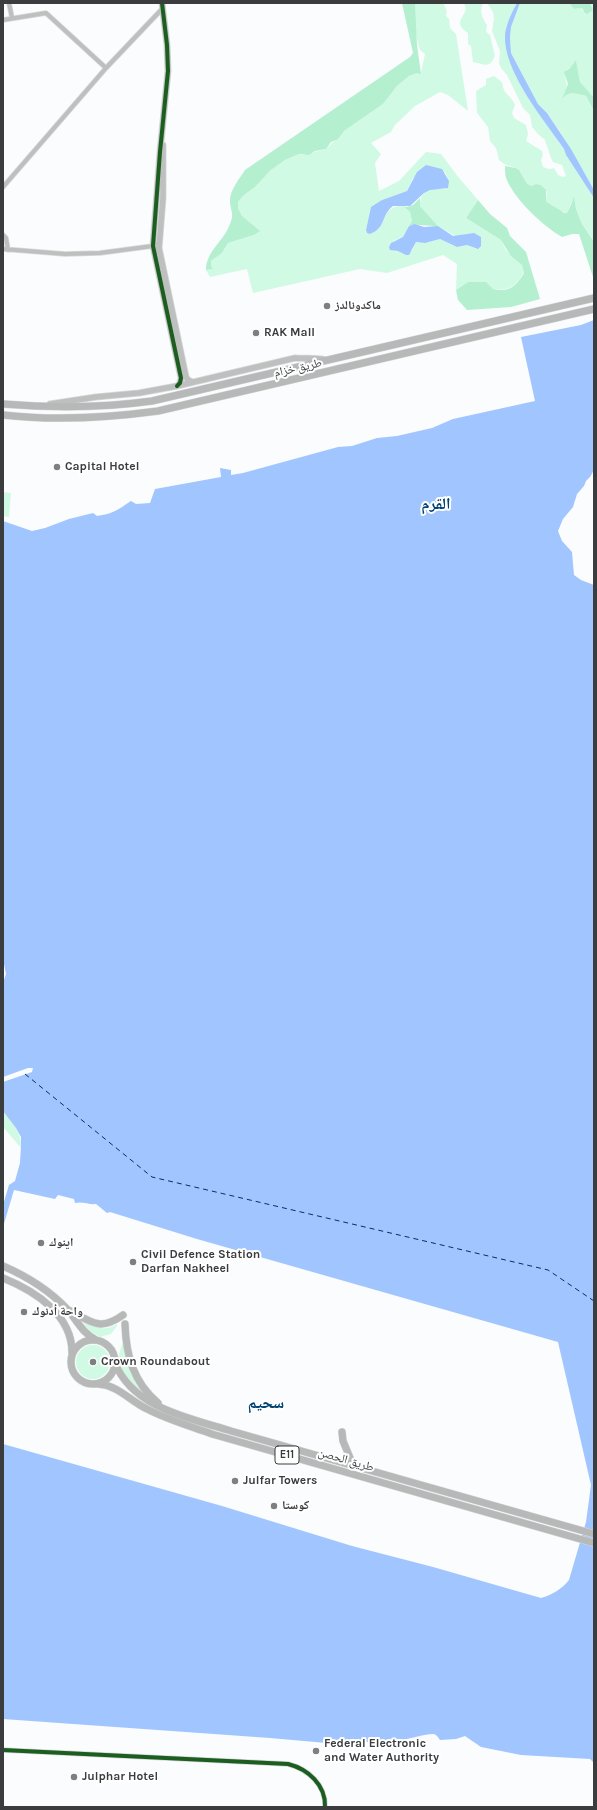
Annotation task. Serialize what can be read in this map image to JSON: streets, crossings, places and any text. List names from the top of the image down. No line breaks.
{"streets":{"main road":["طريق خزام","E11","طريق الحصن"]},"districts":["القرم","سحيم"],"places":["ماكدونالدز","RAK Mall","Capital Hotel","اينوك","Civil Defence Station Darfan Nakheel","واحة أدنوك","Crown Roundabout","Julfar Towers","كوستا","Federal Electronic and Water Authority","Julphar Hotel"]}
